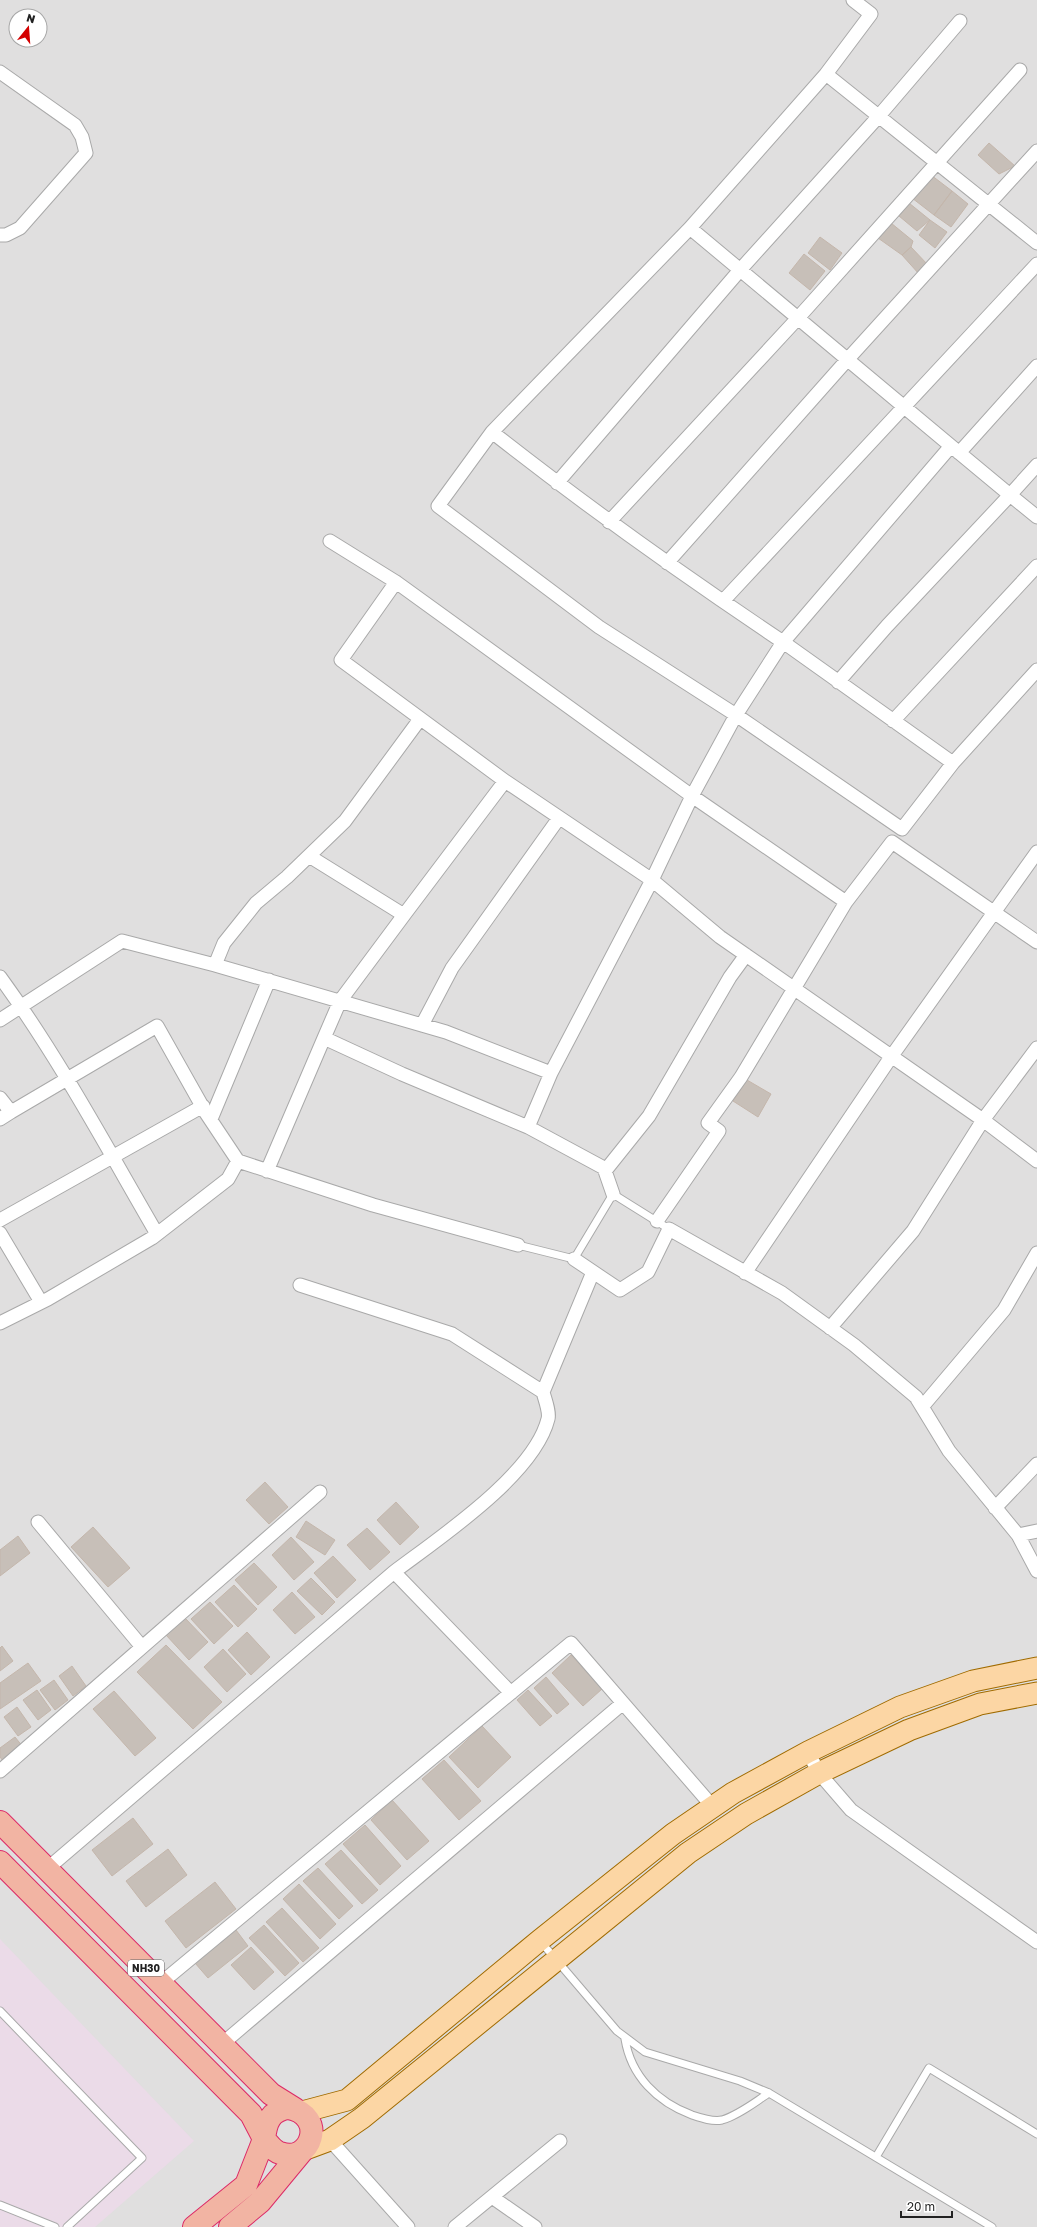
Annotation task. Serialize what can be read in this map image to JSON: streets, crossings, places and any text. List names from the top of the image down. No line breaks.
{"streets":{"highway":["NH30"]},"scale_bar":"20 m","north":"top"}
